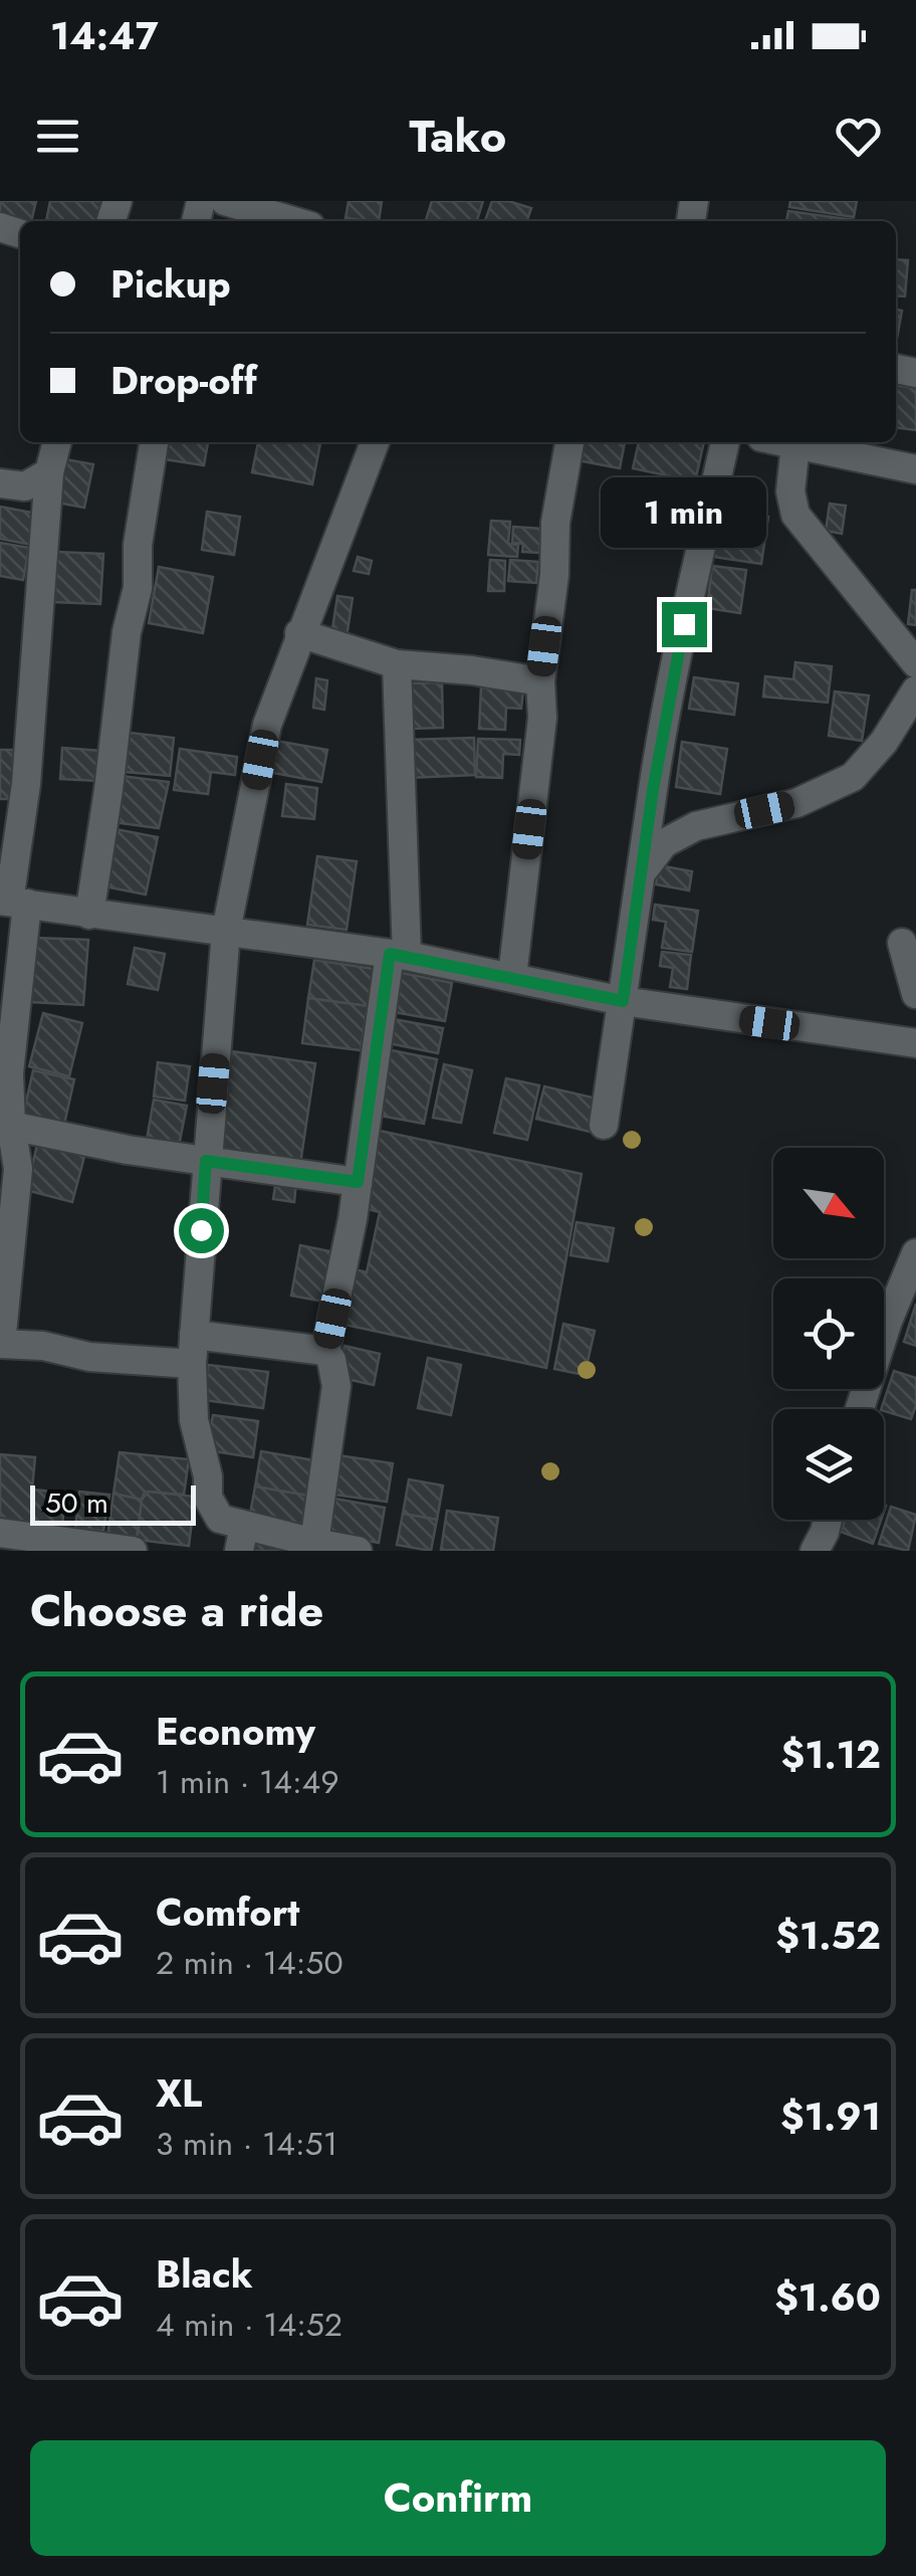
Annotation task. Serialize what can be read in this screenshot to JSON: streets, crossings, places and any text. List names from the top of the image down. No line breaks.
{"scale_bar":"50 m","north":"bottom right","page":{"status":"14:47","header":"Tako","banner":["Pickup","Drop-off"],"bubble":"1 min","scale":"50 m","heading":"Choose a ride","list":[{"name":"Economy","note":"1 min · 14:49","value":"$1.12"},{"name":"Comfort","note":"2 min · 14:50","value":"$1.52"},{"name":"XL","note":"3 min · 14:51","value":"$1.91"},{"name":"Black","note":"4 min · 14:52","value":"$1.60"}],"buttons":"Confirm"}}
